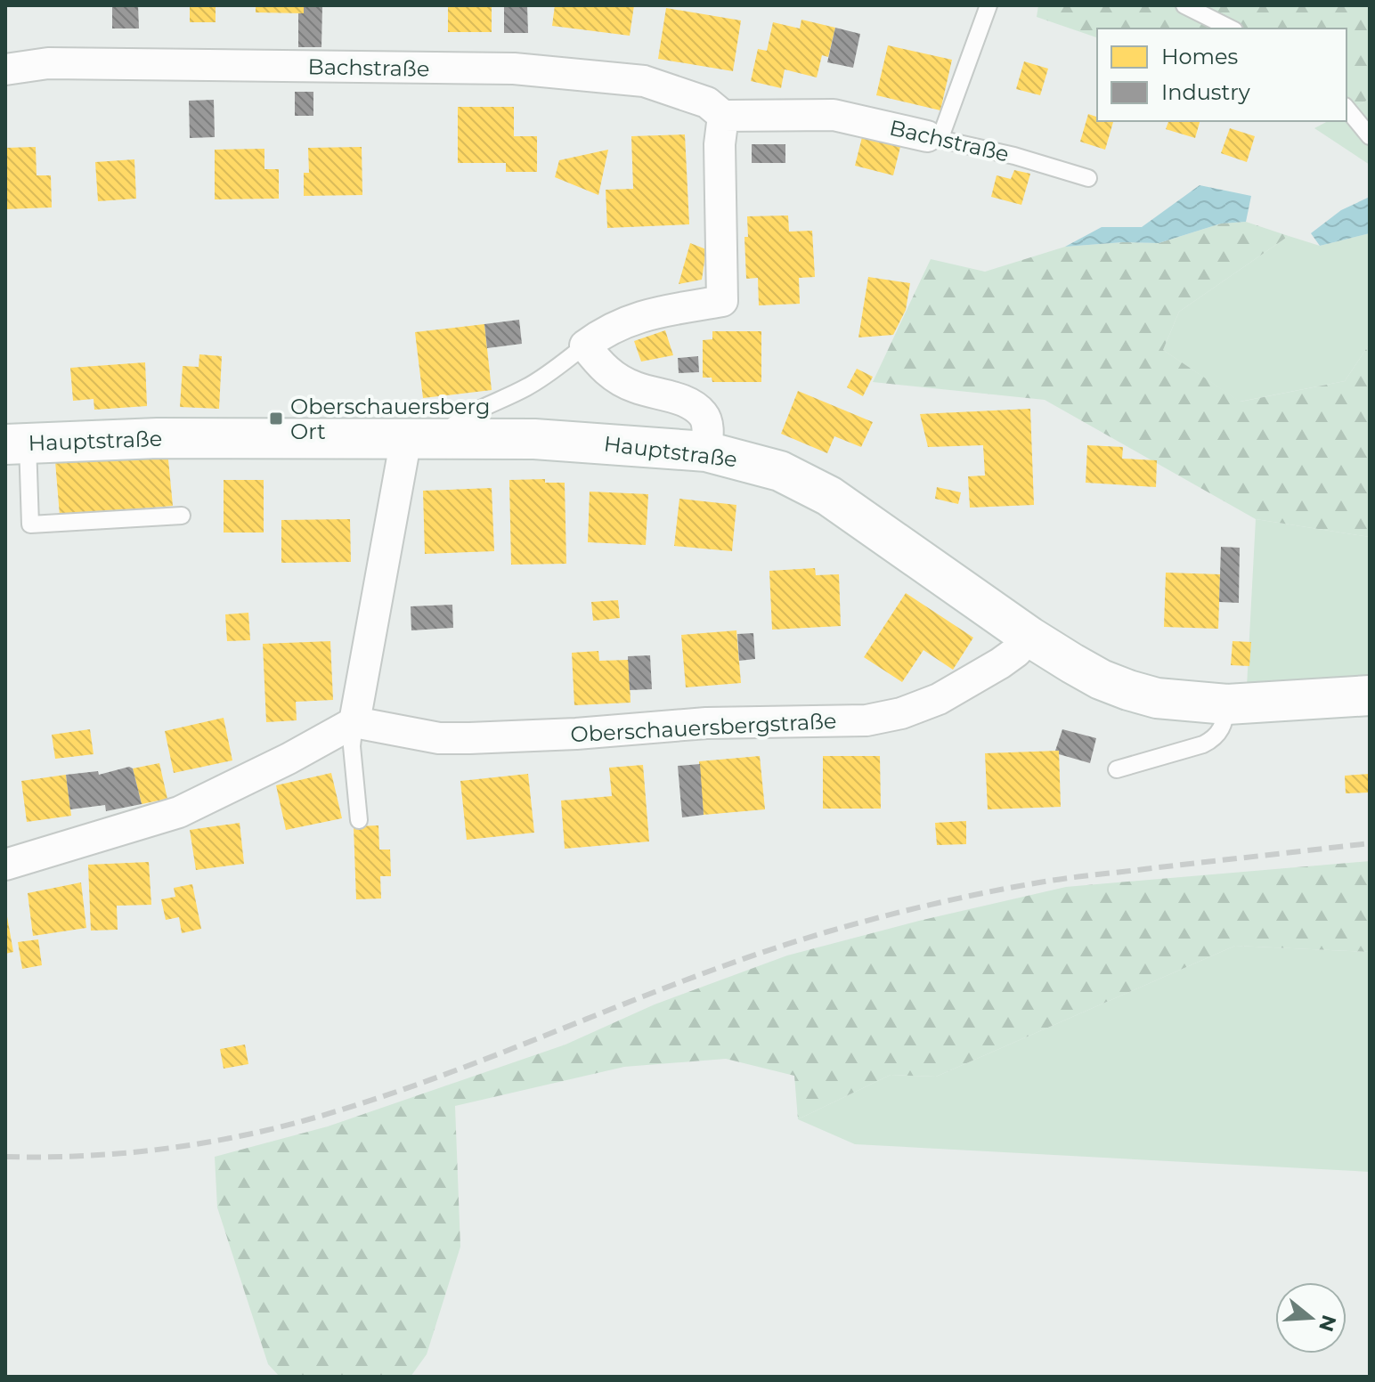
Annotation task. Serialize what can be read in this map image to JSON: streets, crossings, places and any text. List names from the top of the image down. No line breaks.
{"streets":{"main road":["Hauptstraße"],"street":["Bachstraße","Oberschauersbergstraße"]},"crossings":[["Hauptstraße","Oberschauersbergstraße"]],"places":{"transit":["Oberschauersberg Ort"]},"legend":["Homes","Industry"],"north":"right"}
